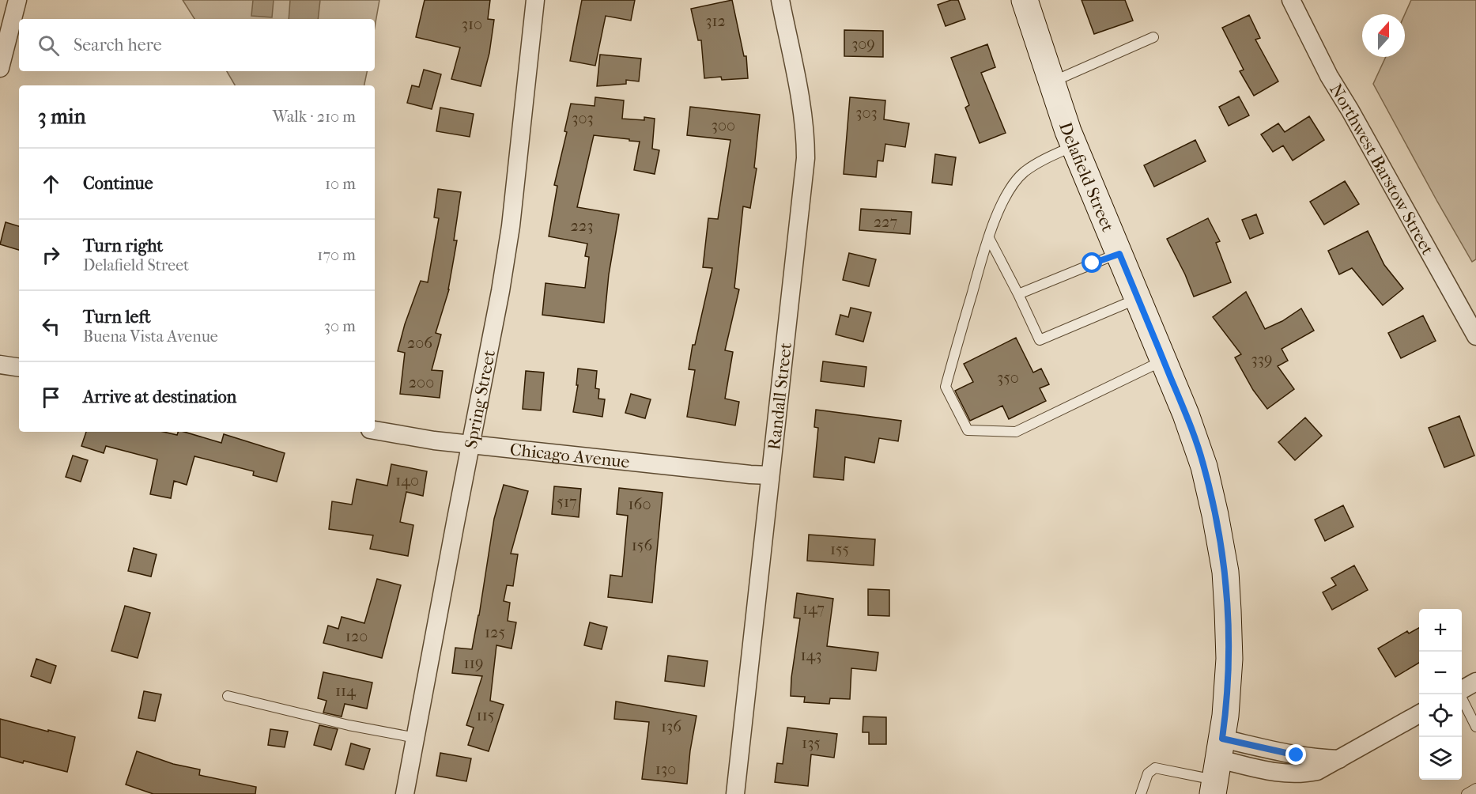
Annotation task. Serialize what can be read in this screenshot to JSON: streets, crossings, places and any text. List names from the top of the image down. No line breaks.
{"streets":{"main road":["Delafield Street"],"street":["Northwest Barstow Street","Randall Street","Spring Street","Chicago Avenue"]},"crossings":[["Randall Street","Chicago Avenue"],["Spring Street","Chicago Avenue"]],"house_numbers":["312","310","309","303","303","300","227","223","206","339","350","200","140","517","160","156","155","147","125","120","143","119","114","115","136","135","130"],"north":"top","page":{"search":"Search here","heading":["3 min","Walk · 210 m"],"list":[["Continue","10 m"],["Turn right","Delafield Street","170 m"],["Turn left","Buena Vista Avenue","30 m"],"Arrive at destination"],"map_buttons":["+","−"]}}
